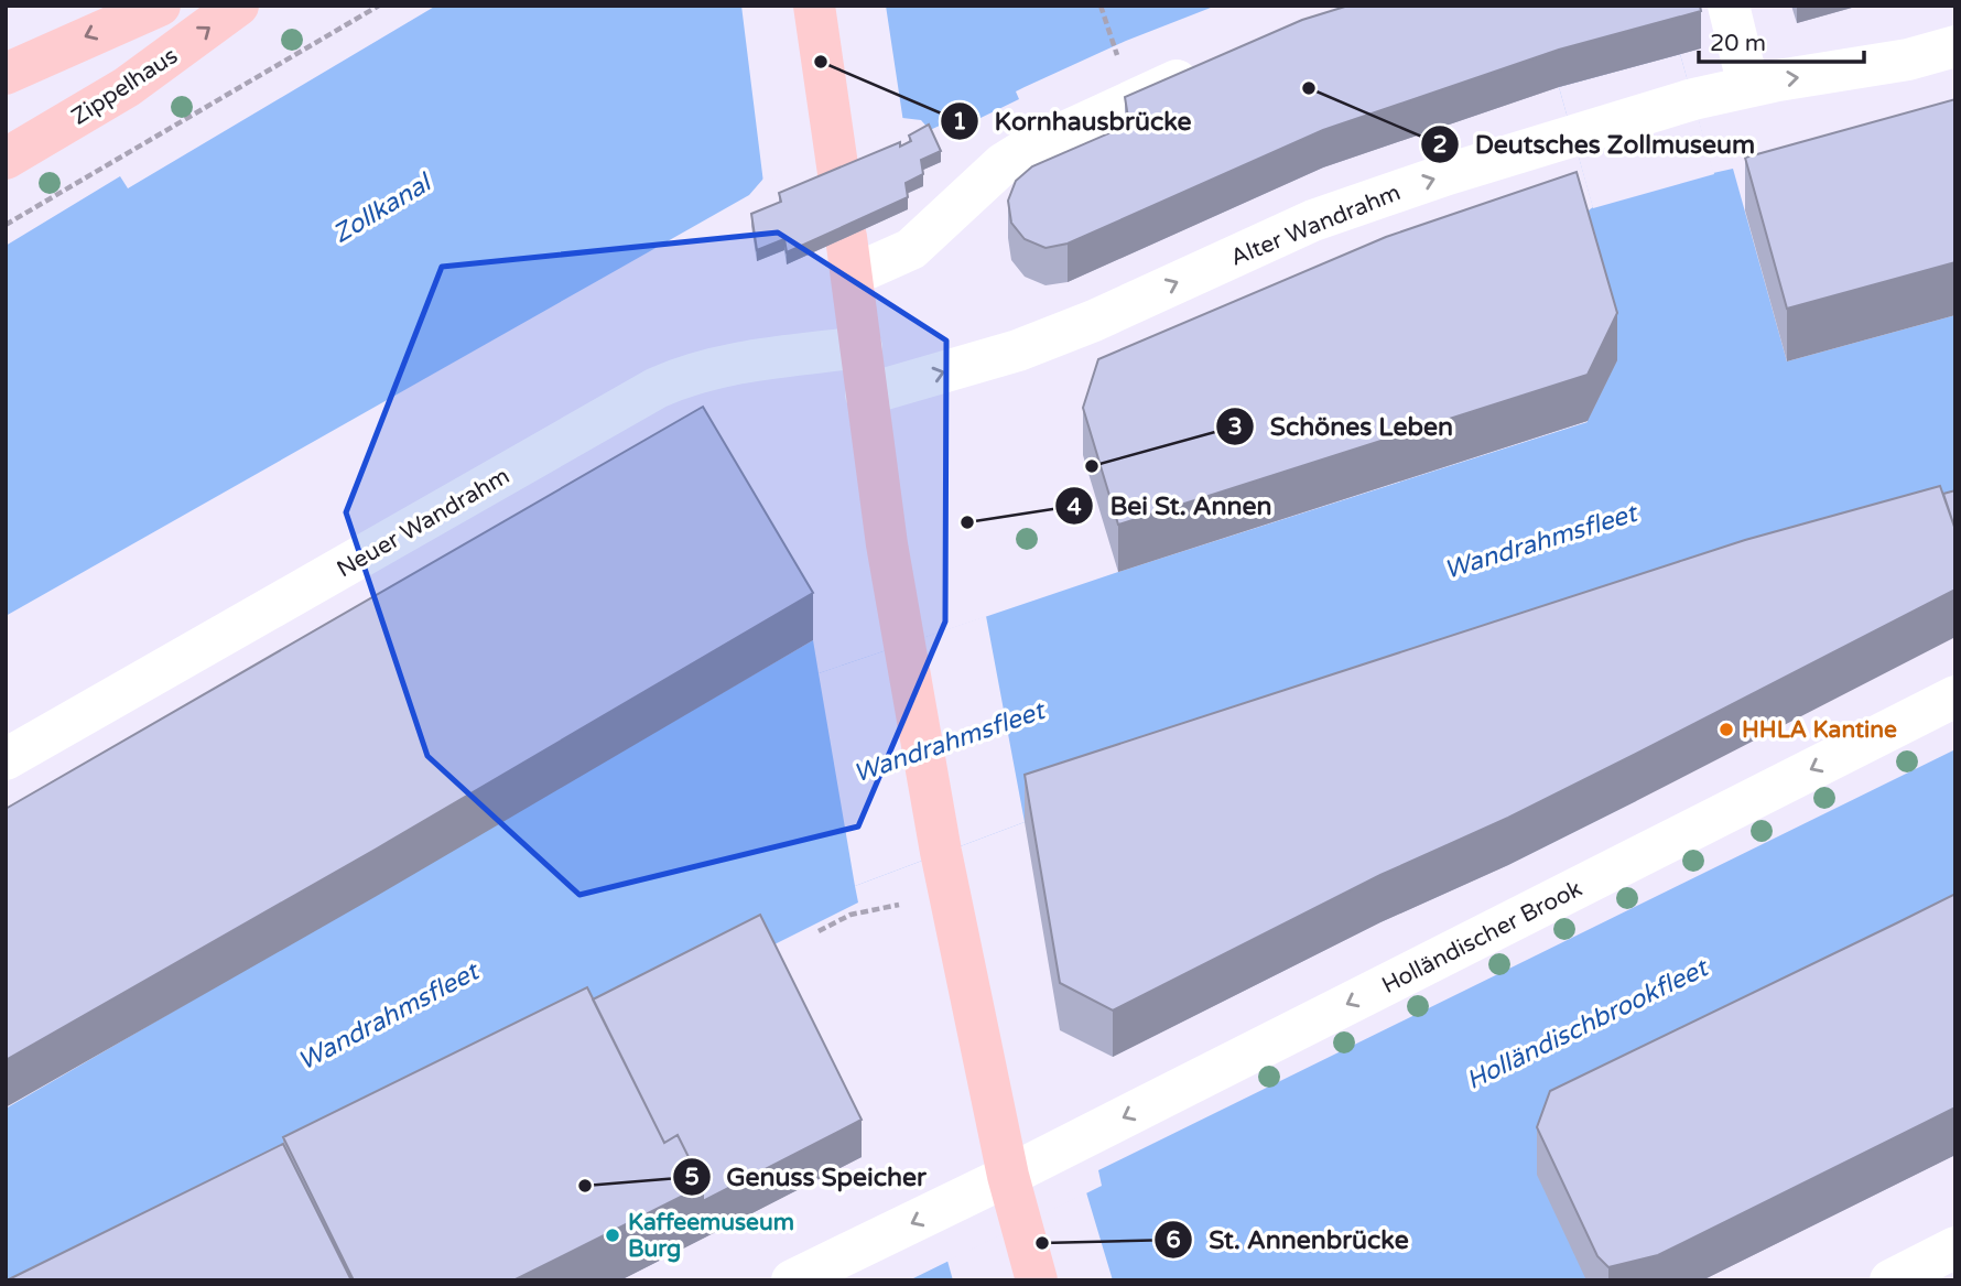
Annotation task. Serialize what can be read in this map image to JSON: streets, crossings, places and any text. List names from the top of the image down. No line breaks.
{"streets":{"main road":["Zippelhaus"],"street":["Alter Wandrahm","Neuer Wandrahm","Holländischer Brook"]},"one_way":["Holländischer Brook"],"water":["Zollkanal","Wandrahmsfleet","Holländischbrookfleet"],"places":["Kornhausbrücke","Deutsches Zollmuseum","Schönes Leben","Bei St. Annen","HHLA Kantine","Genuss Speicher","Kaffeemuseum Burg","St. Annenbrücke"],"scale_bar":"20 m"}
